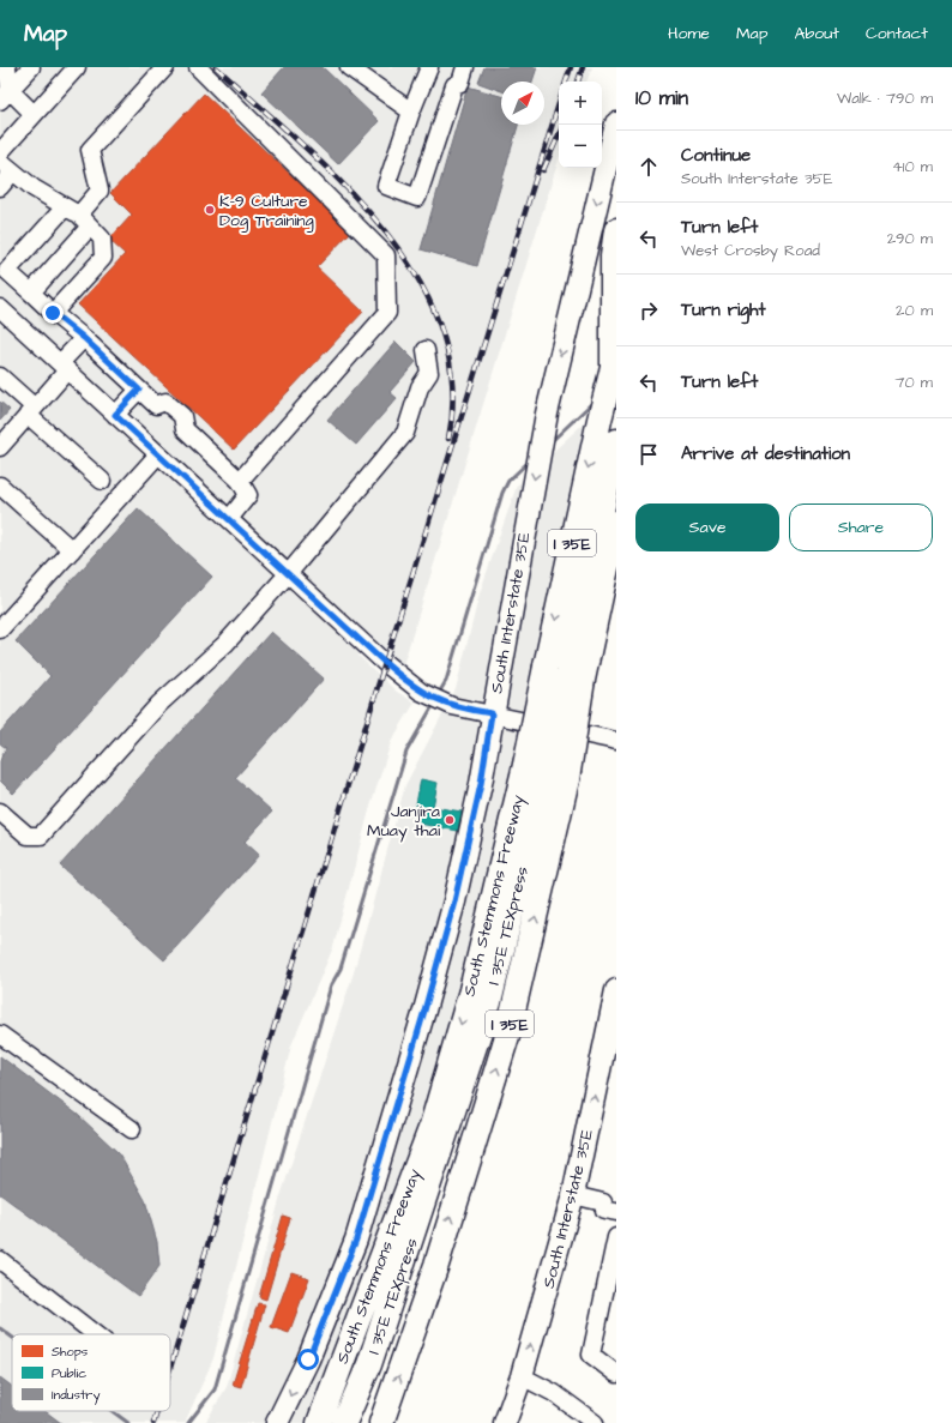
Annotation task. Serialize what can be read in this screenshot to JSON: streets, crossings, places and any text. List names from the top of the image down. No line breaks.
{"streets":{"highway":["I 35E","South Stemmons Freeway","I 35E TEXpress"],"main road":["South Interstate 35E"]},"crossings":[["South Stemmons Freeway","I 35E TEXpress"]],"places":["K-9 Culture Dog Training","Janjira Muay thai"],"legend":["Shops","Public","Industry"],"north":"top right","page":{"header":"Map","nav":["Home","Map","About","Contact"],"heading":["10 min","Walk · 790 m"],"map_buttons":["+","−"],"list":[["Continue","South Interstate 35E","410 m"],["Turn left","West Crosby Road","290 m"],["Turn right","20 m"],["Turn left","70 m"],"Arrive at destination"],"buttons":["Save","Share"]}}
